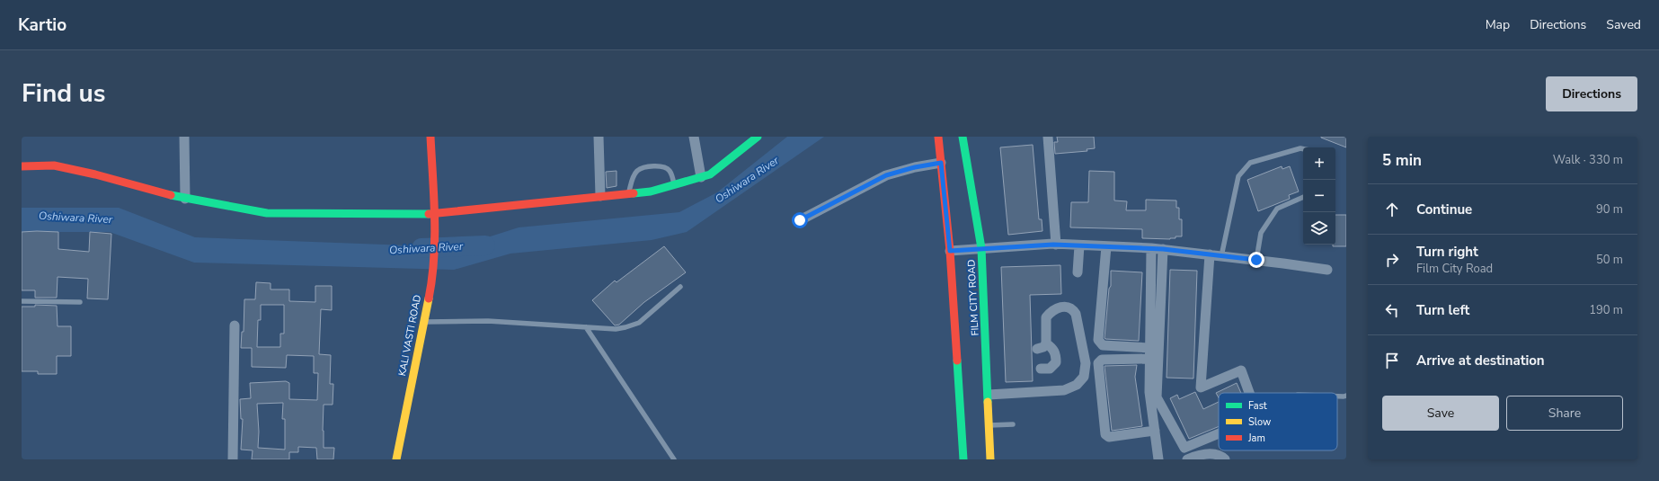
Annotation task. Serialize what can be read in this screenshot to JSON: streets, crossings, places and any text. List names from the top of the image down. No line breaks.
{"streets":{"street":["FILM CITY ROAD","KALI VASTI ROAD"]},"water":["Oshiwara River"],"legend":["Fast","Slow","Jam"],"page":{"header":"Kartio","nav":["Map","Directions","Saved"],"title":"Find us","buttons":["Directions",["Save","Share"]],"heading":["5 min","Walk · 330 m"],"map_buttons":["+","−"],"list":[["Continue","90 m"],["Turn right","Film City Road","50 m"],["Turn left","190 m"],"Arrive at destination"]}}
